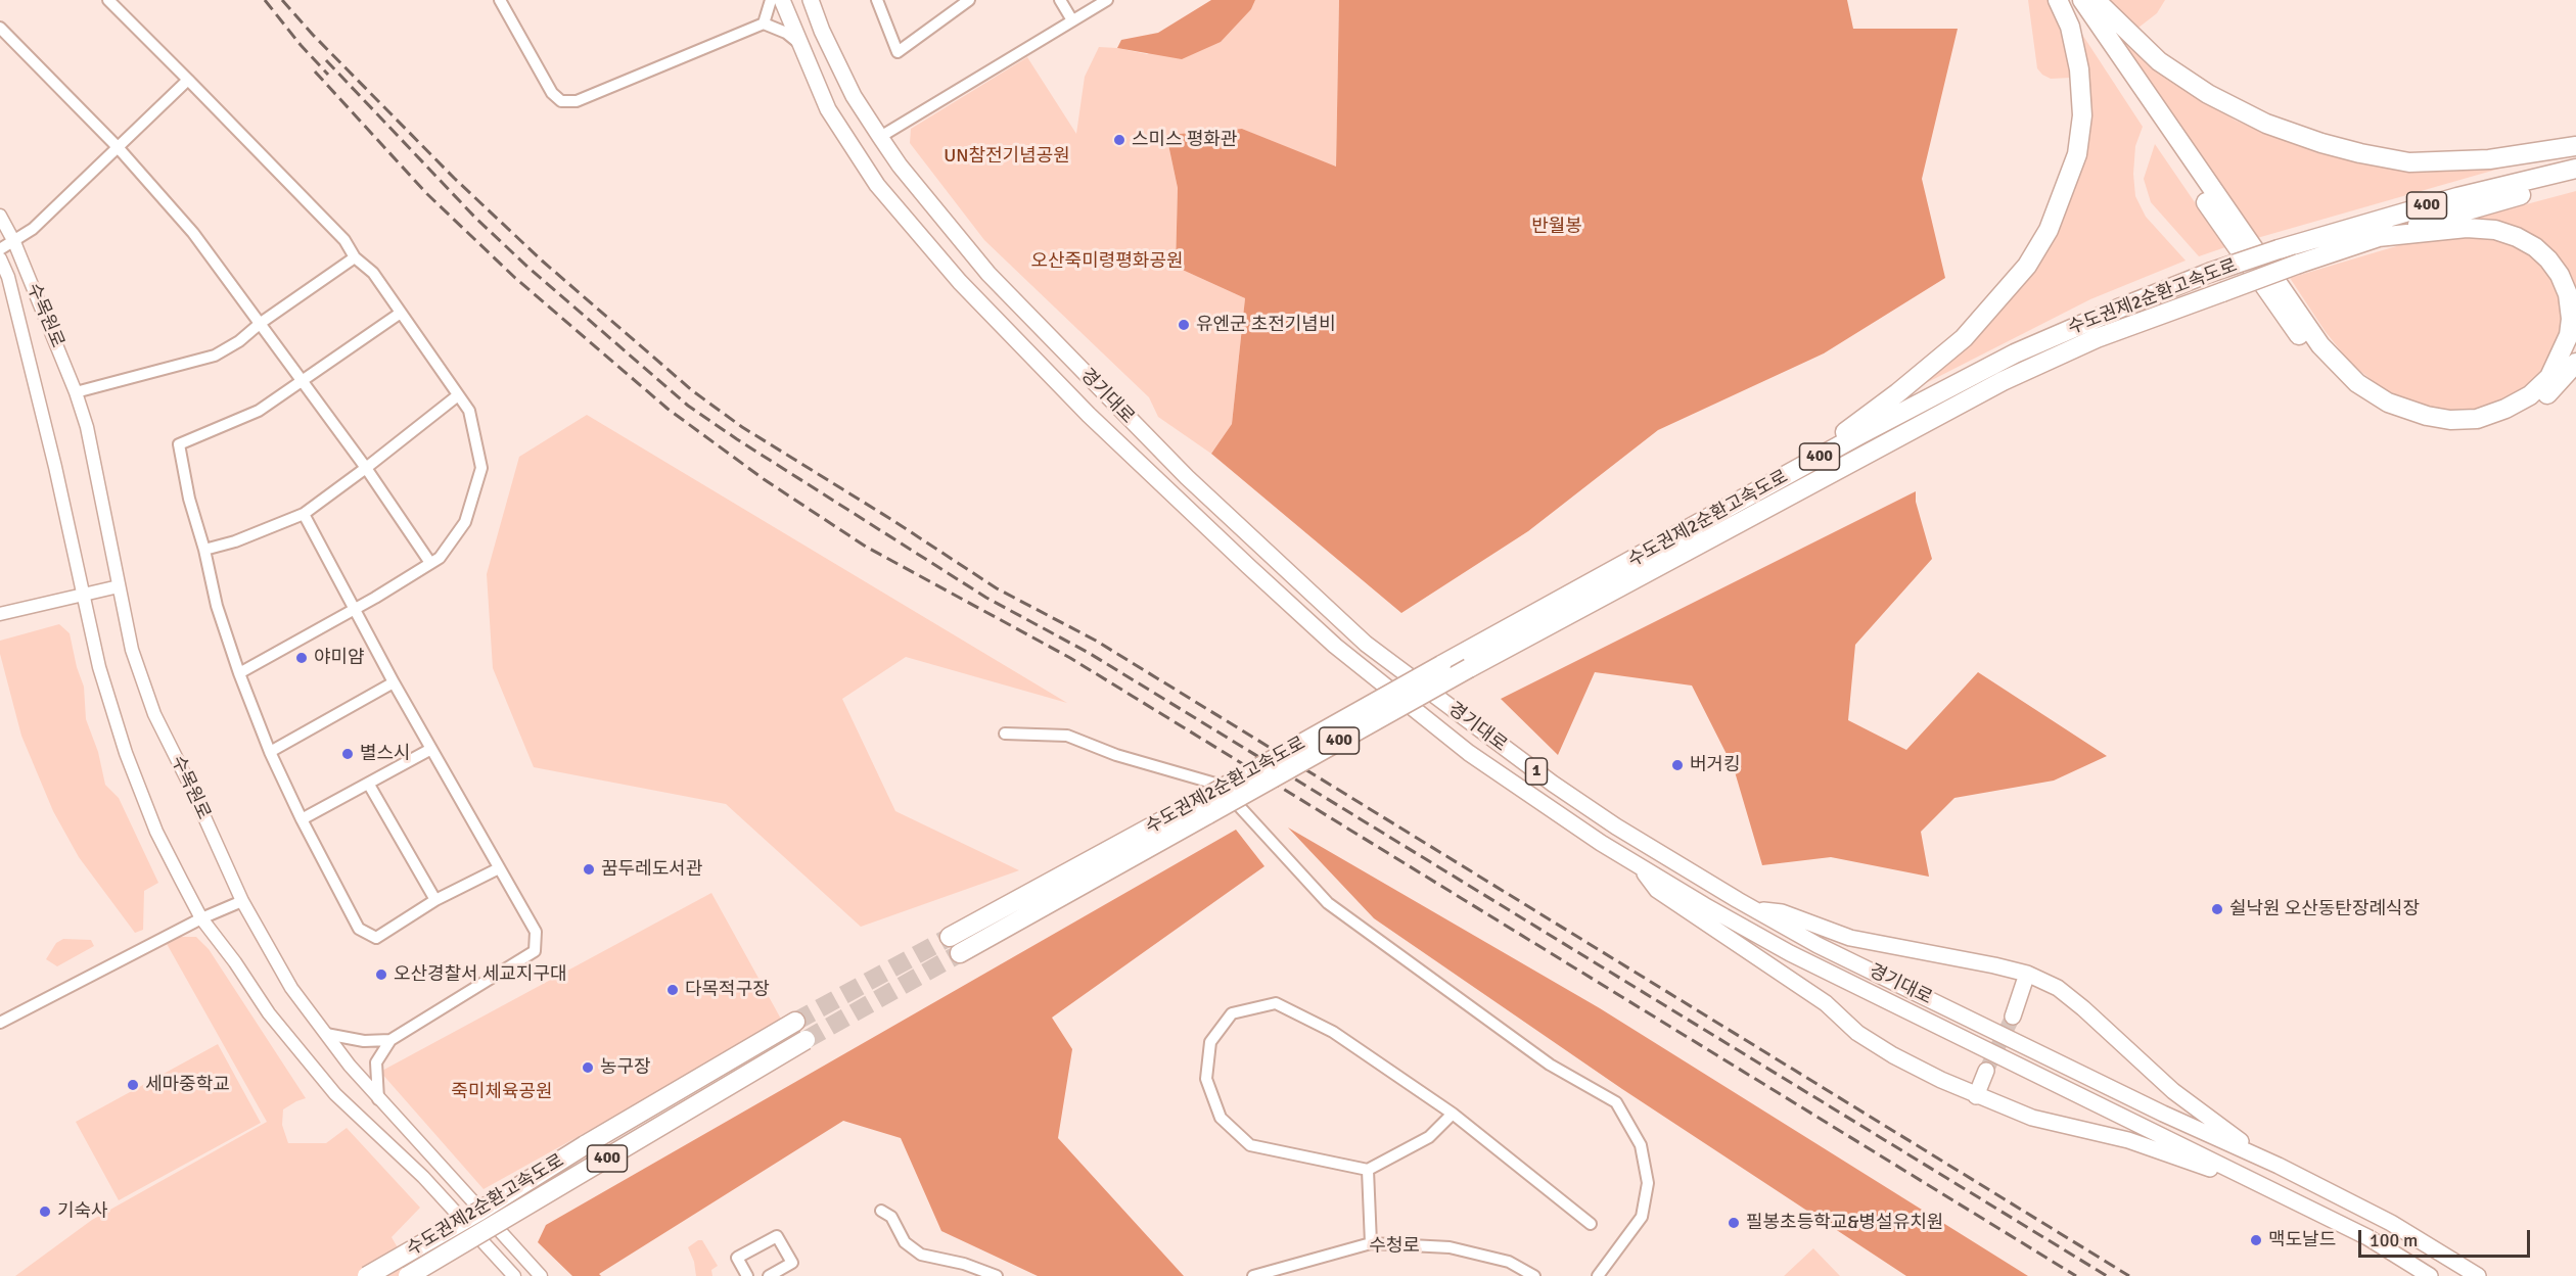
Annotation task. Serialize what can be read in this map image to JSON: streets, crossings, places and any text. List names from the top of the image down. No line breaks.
{"streets":{"highway":["400","수도권제2순환고속도로"],"main road":["경기대로","1"],"street":["수목원로","수청로"]},"parks":["UN참전기념공원","반월봉","오산죽미령평화공원","죽미체육공원"],"places":["스미스 평화관","유엔군 초전기념비","야미얌","별스시","버거킹","꿈두레도서관","쉴낙원 오산동탄장례식장","오산경찰서 세교지구대","다목적구장","농구장","세마중학교","기숙사","필봉초등학교&병설유치원","맥도날드"],"scale_bar":"100 m"}
